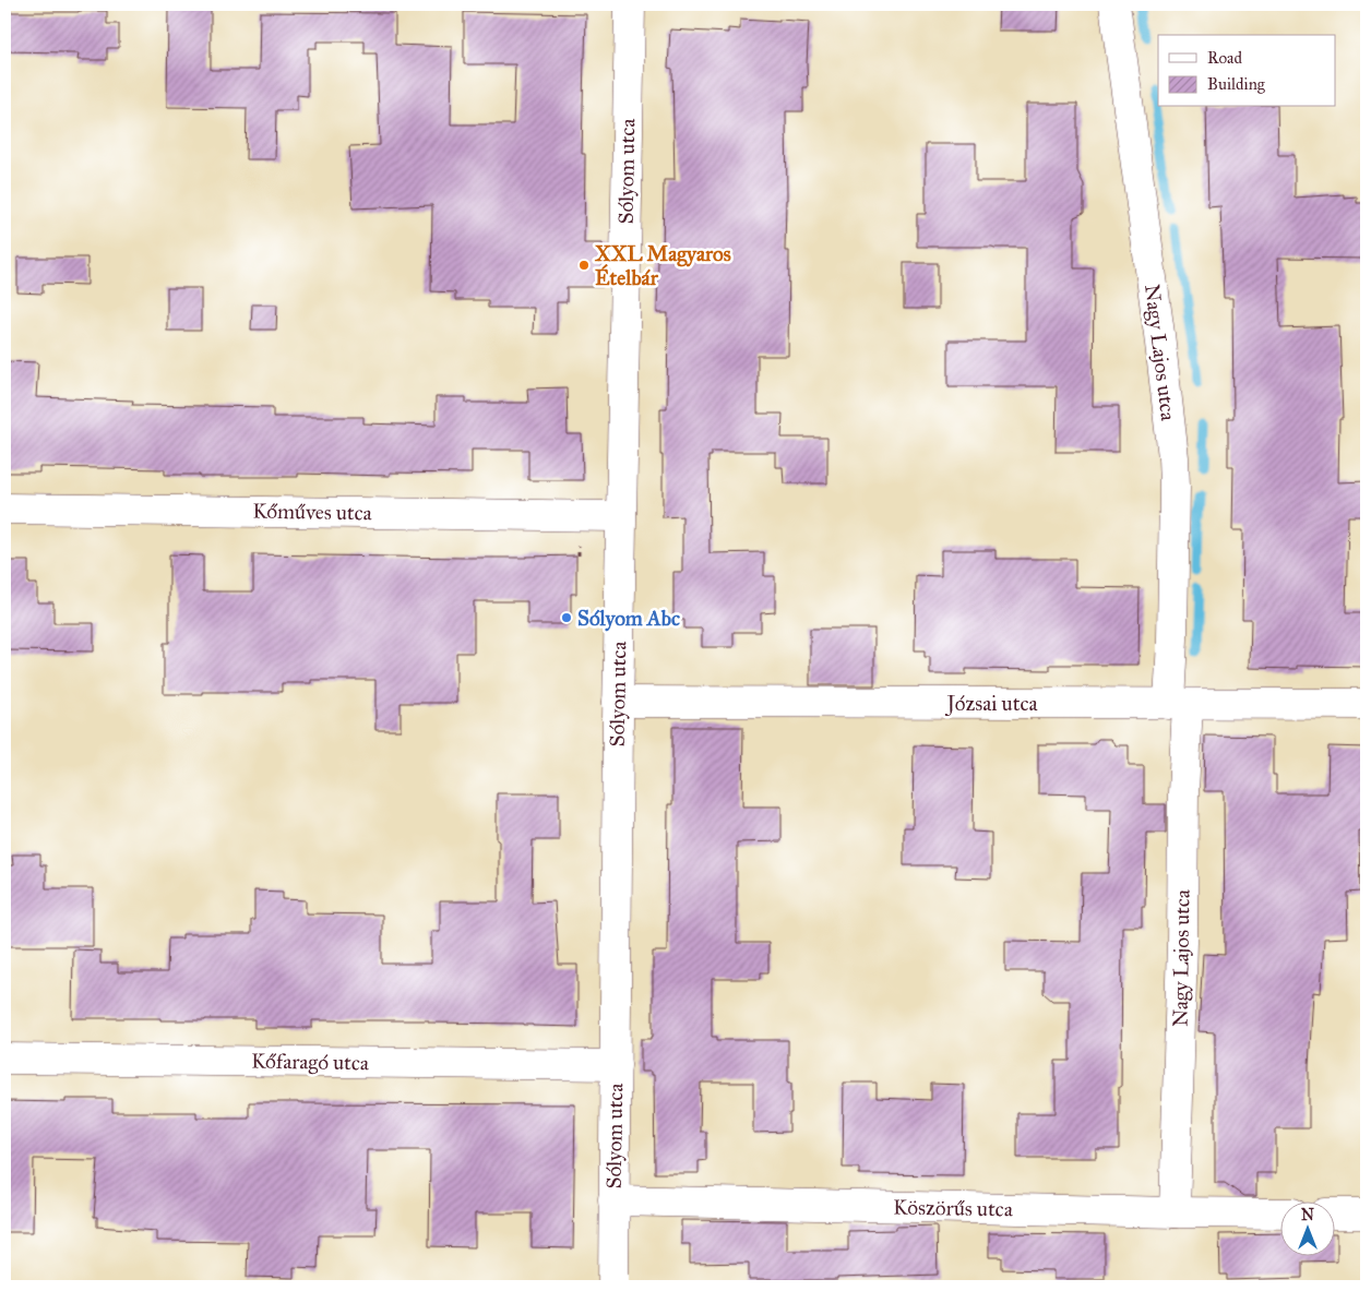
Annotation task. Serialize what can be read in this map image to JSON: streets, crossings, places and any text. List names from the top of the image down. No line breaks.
{"streets":{"street":["Sólyom utca","Nagy Lajos utca","Kőműves utca","Józsai utca","Kőfaragó utca","Köszörűs utca"]},"crossings":[["Sólyom utca","Kőműves utca"],["Sólyom utca","Józsai utca"],["Sólyom utca","Kőfaragó utca"],["Sólyom utca","Köszörűs utca"],["Nagy Lajos utca","Józsai utca"],["Nagy Lajos utca","Köszörűs utca"]],"places":["XXL Magyaros Ételbár","Sólyom Abc"],"legend":["Road","Building"],"north":"top"}
